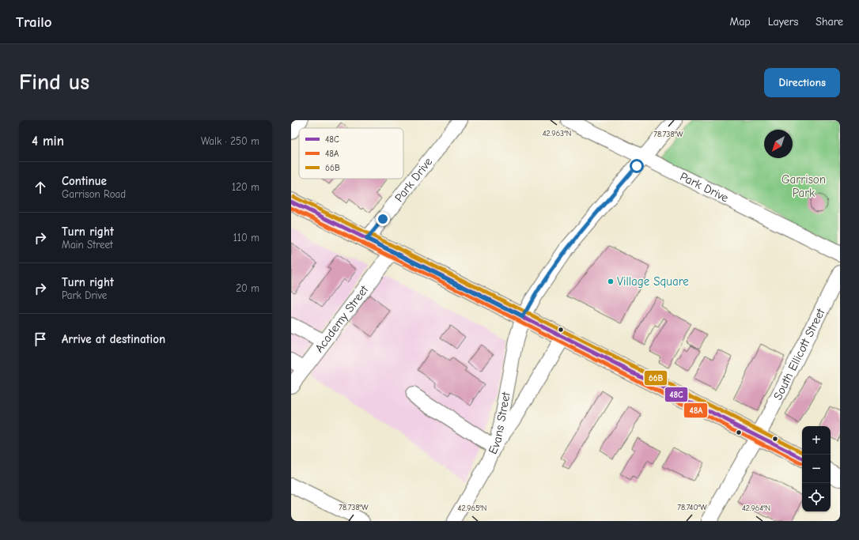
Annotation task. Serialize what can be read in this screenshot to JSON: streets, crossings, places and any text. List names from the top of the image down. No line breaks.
{"streets":{"street":["Park Drive","Academy Street","South Ellicott Street","Evans Street"]},"crossings":[["Park Drive","Evans Street"]],"parks":["Garrison Park"],"places":["Village Square"],"lines":["transit line 66B","transit line 48C","transit line 48A"],"legend":["48C","48A","66B"],"north":"bottom left","page":{"header":"Trailo","nav":["Map","Layers","Share"],"buttons":"Directions","title":"Find us","heading":["4 min","Walk · 250 m"],"list":[["Continue","Garrison Road","120 m"],["Turn right","Main Street","110 m"],["Turn right","Park Drive","20 m"],"Arrive at destination"],"map_buttons":["+","−"]},"coordinates":["42.963°N","78.738°W","78.740°W","42.965°N","42.964°N"]}
